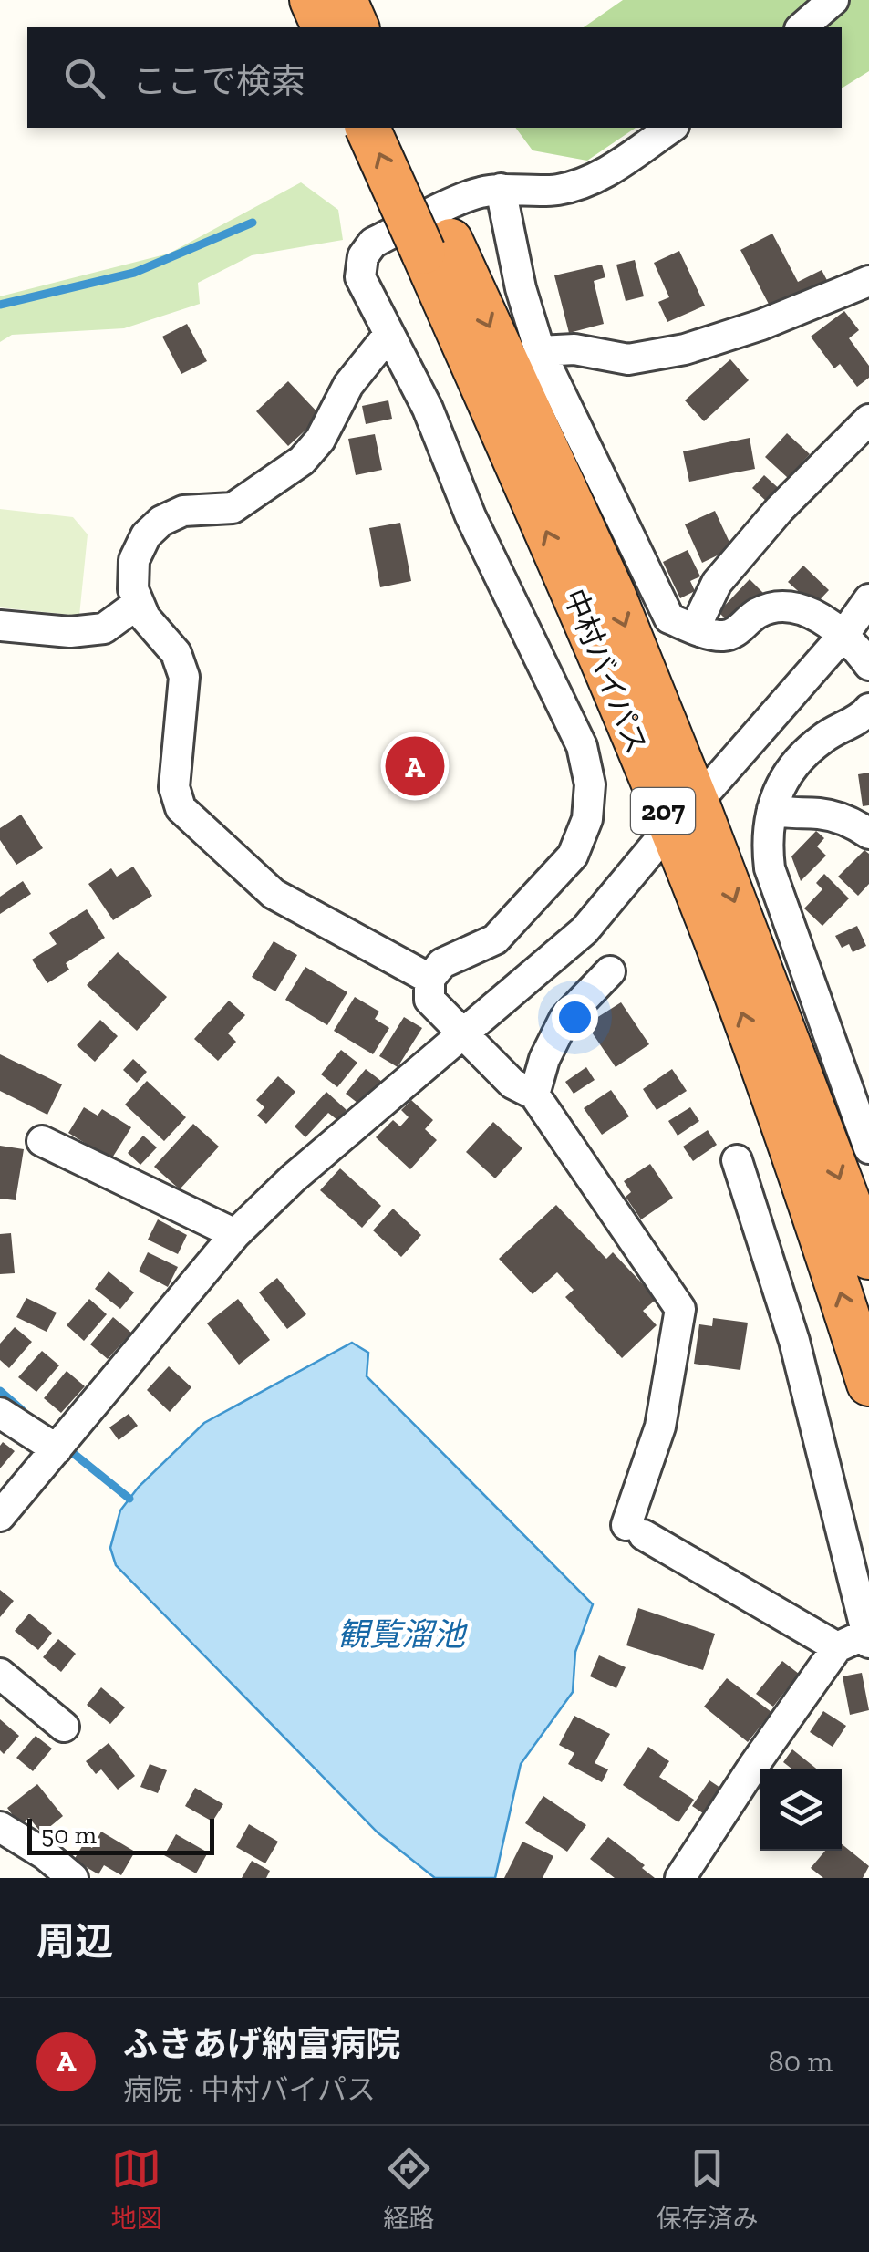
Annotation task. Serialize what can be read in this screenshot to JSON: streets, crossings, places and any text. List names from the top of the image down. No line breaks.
{"streets":{"highway":["中村バイパス","207"]},"water":["観覧溜池"],"scale_bar":"50 m","page":{"search":"ここで検索","pins":"A","scale":"50 m","heading":"周辺","list":[{"mark":"A","name":"ふきあげ納富病院","note":"病院 · 中村バイパス","value":"80 m"}],"nav":["地図","経路","保存済み"]}}
